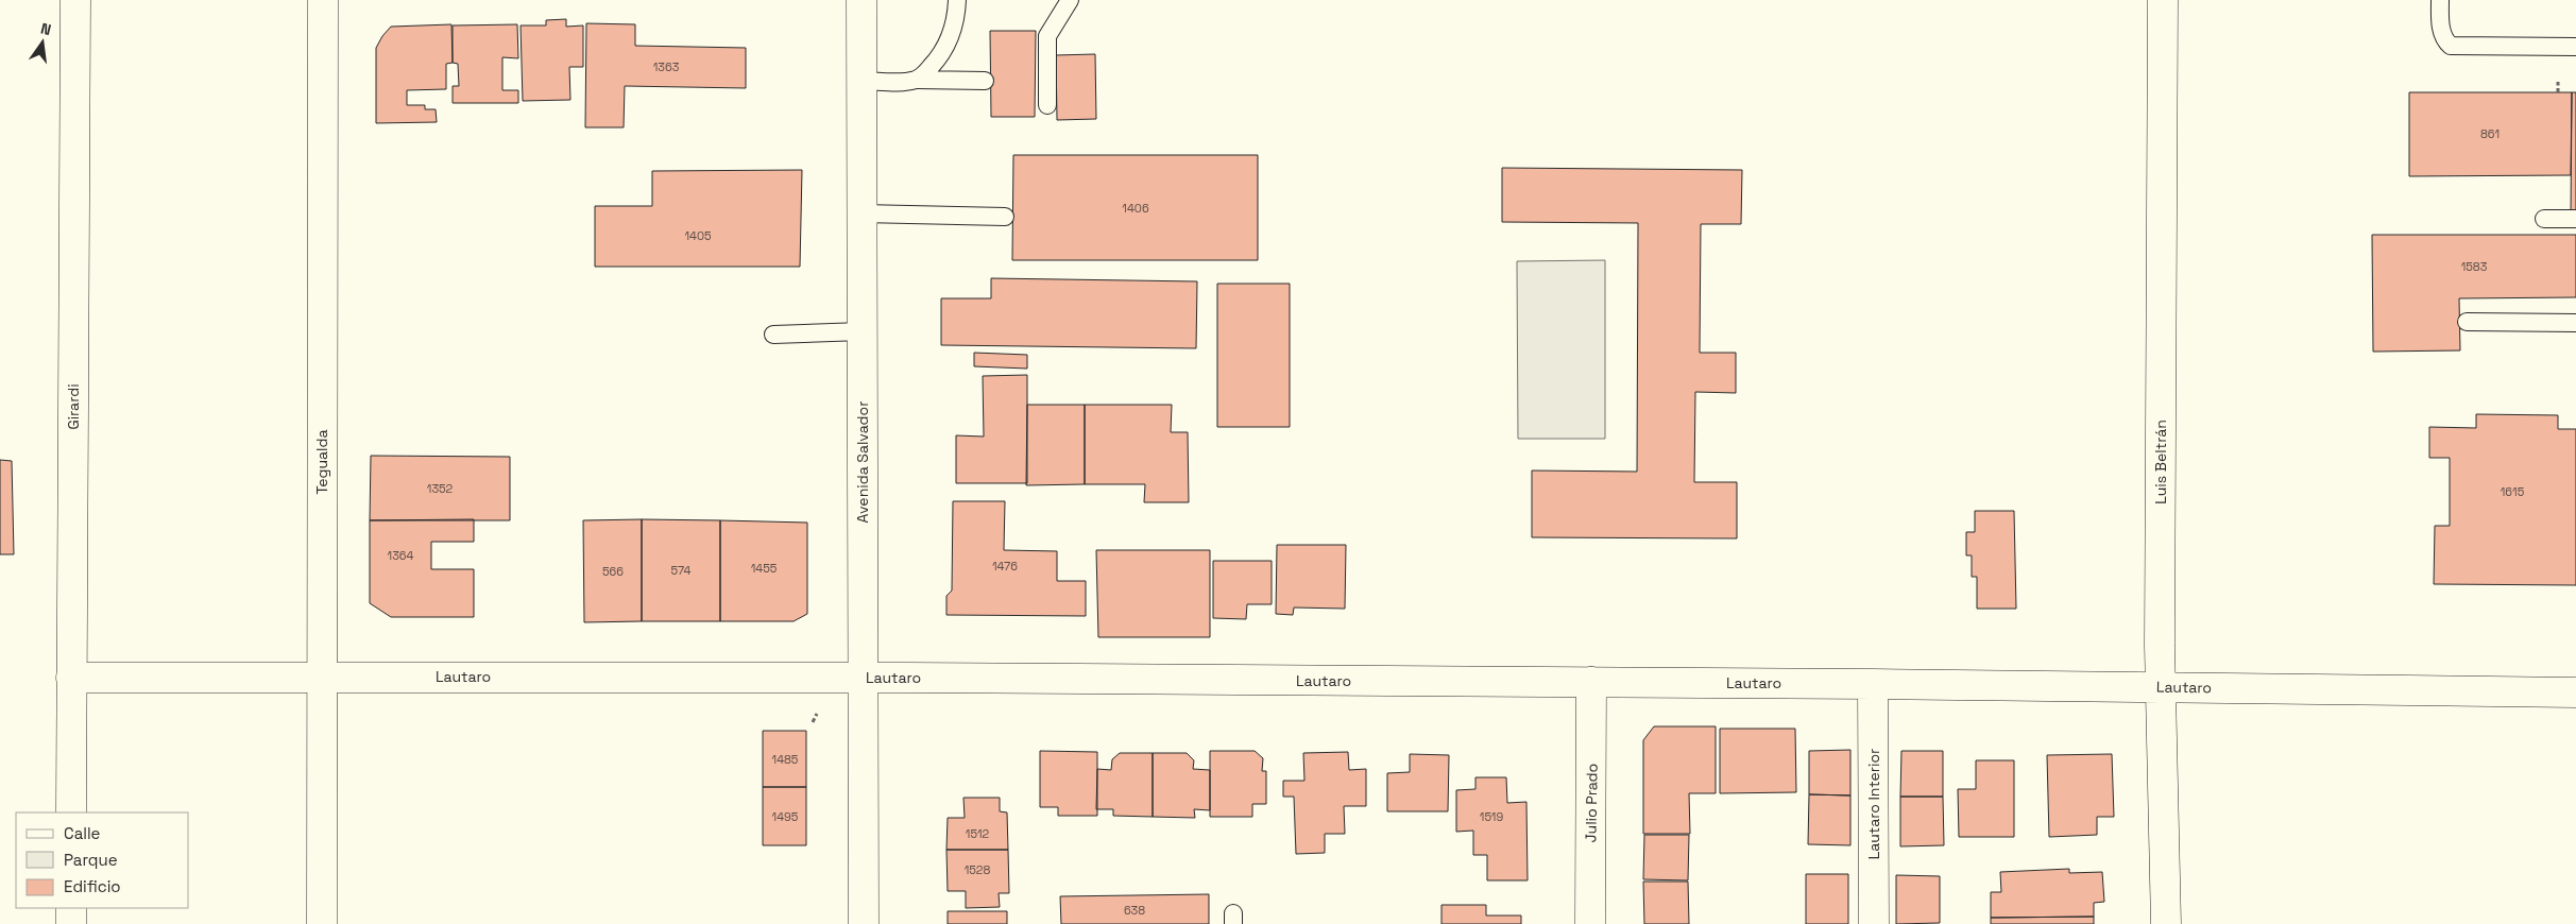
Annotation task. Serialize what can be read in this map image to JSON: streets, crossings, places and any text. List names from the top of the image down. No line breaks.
{"streets":{"street":["Girardi","Tegualda","Avenida Salvador","Luis Beltrán","Lautaro","Julio Prado","Lautaro Interior"]},"crossings":[["Girardi","Lautaro"],["Tegualda","Lautaro"],["Avenida Salvador","Lautaro"],["Luis Beltrán","Lautaro"],["Lautaro","Julio Prado"],["Lautaro","Lautaro Interior"]],"house_numbers":["1363","861","1406","1405","1583","1352","1615","1364","1476","1455","574","566","1485","1495","1519","1512","1528","638"],"legend":["Calle","Parque","Edificio"],"north":"top"}
